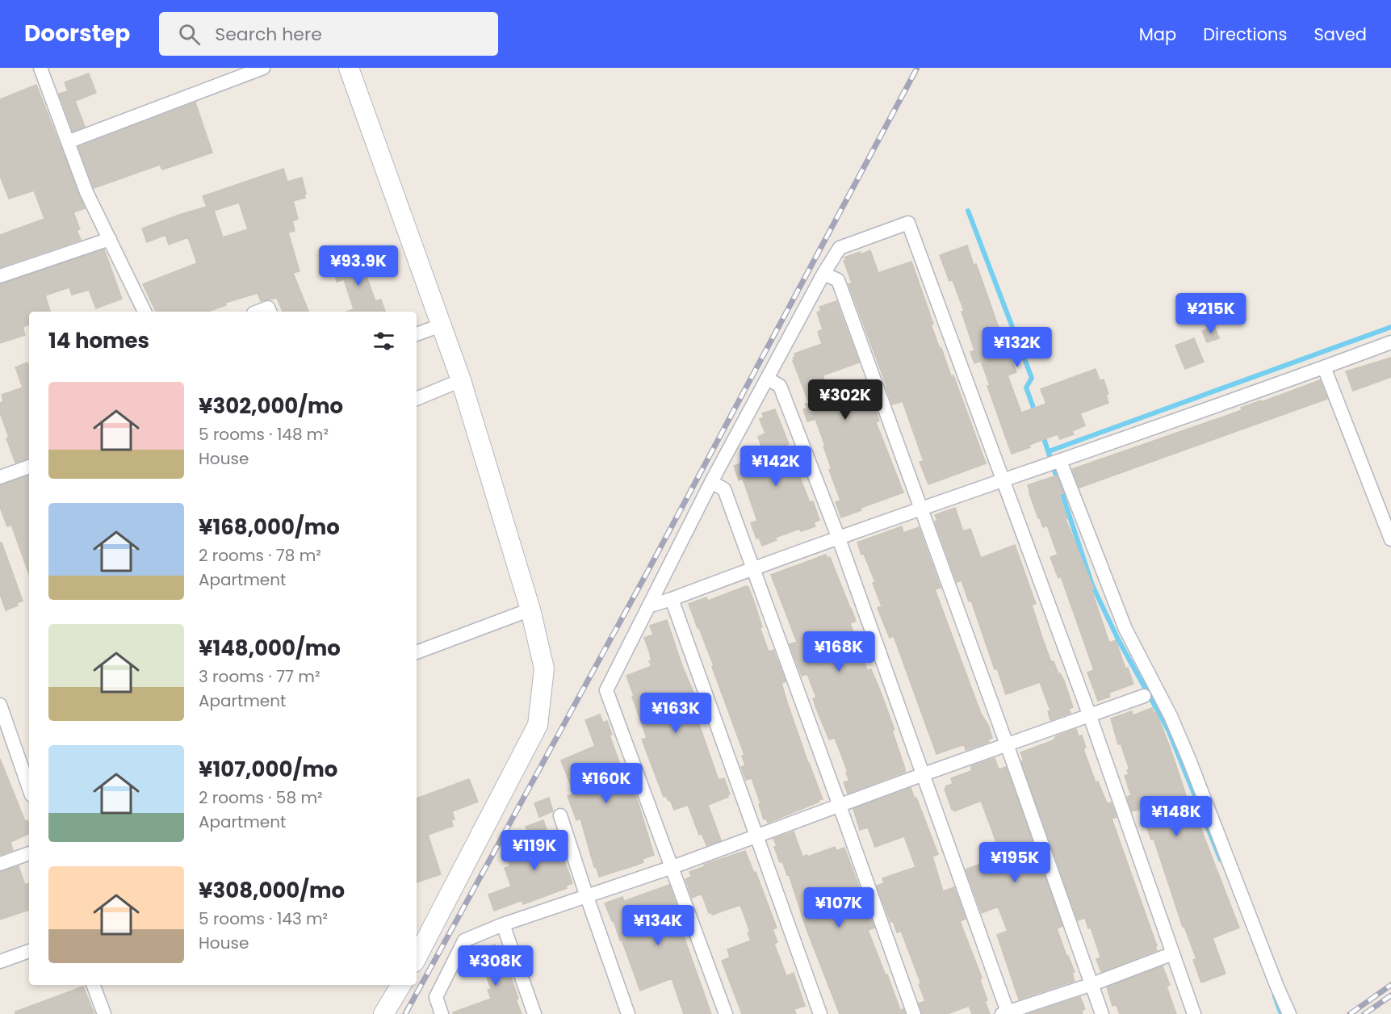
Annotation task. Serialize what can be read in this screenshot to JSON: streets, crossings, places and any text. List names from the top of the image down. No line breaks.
{"page":{"header":"Doorstep","search":"Search here","nav":["Map","Directions","Saved"],"price":["¥93.9K","¥215K","¥132K","¥302K","¥142K","¥168K","¥163K","¥160K","¥148K","¥119K","¥195K","¥107K","¥134K","¥308K"],"heading":"14 homes","list":[{"name":"¥302,000/mo","note":"5 rooms · 148 m² · House"},{"name":"¥168,000/mo","note":"2 rooms · 78 m² · Apartment"},{"name":"¥148,000/mo","note":"3 rooms · 77 m² · Apartment"},{"name":"¥107,000/mo","note":"2 rooms · 58 m² · Apartment"},{"name":"¥308,000/mo","note":"5 rooms · 143 m² · House"}]}}
